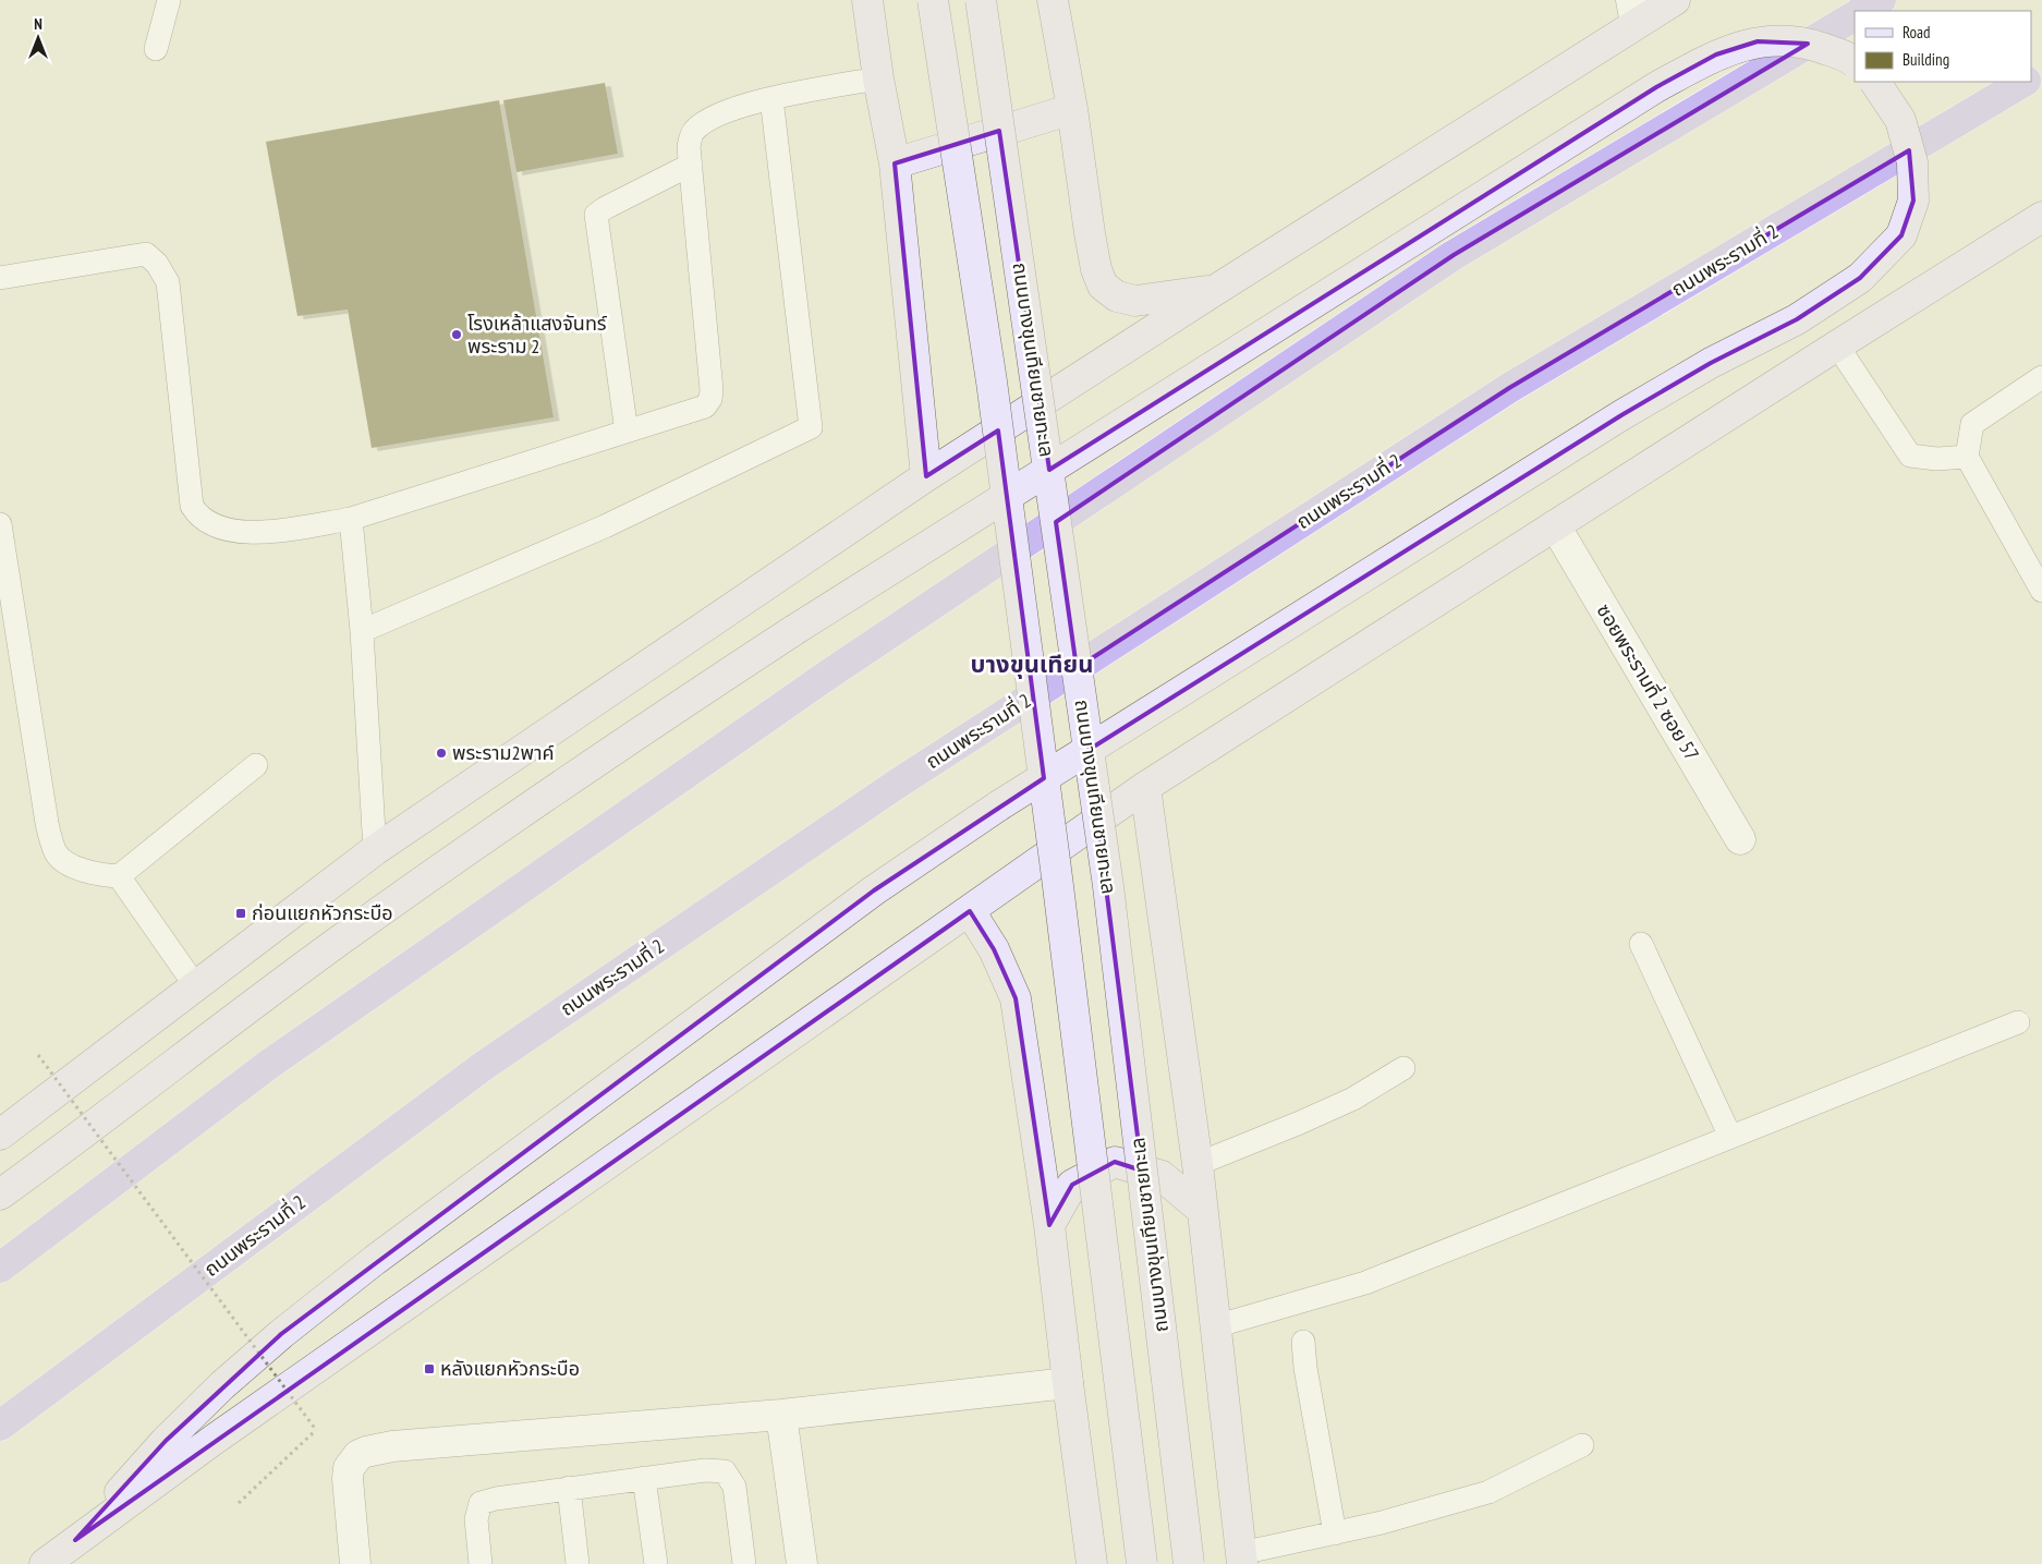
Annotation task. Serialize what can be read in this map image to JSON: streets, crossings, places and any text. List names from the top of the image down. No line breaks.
{"streets":{"highway":["ถนนพระรามที่ 2"],"main road":["ถนนบางขุนเทียนชายทะเล"],"street":["ซอยพระรามที่ 2 ซอย 57"]},"districts":["บางขุนเทียน"],"places":{"other":["โรงเหล้าแสงจันทร์ พระราม 2","พระราม2พาค์"],"transit":["ก่อนแยกหัวกระบือ","หลังแยกหัวกระบือ"]},"legend":["Road","Building"],"north":"top"}
